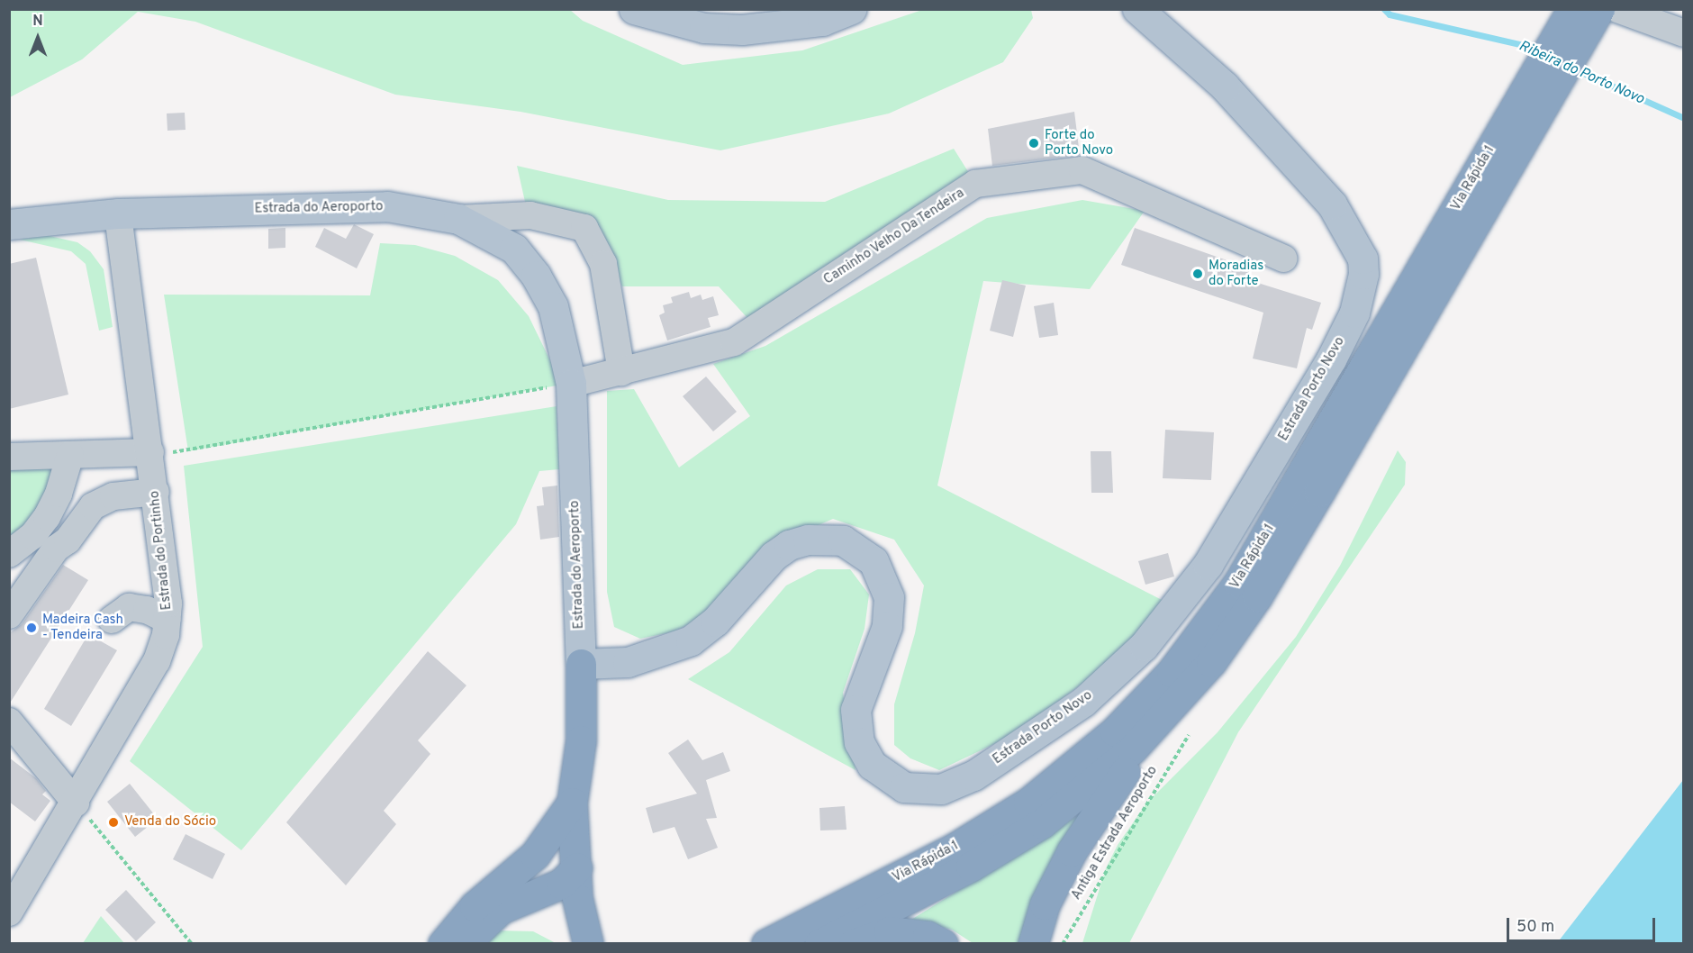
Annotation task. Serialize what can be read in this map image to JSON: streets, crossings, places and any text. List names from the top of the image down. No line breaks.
{"streets":{"highway":["Via Rápida 1"],"main road":["Estrada do Aeroporto","Estrada Porto Novo"],"street":["Caminho Velho Da Tendeira","Estrada do Portinho"],"path":["Antiga Estrada Aeroporto"]},"crossings":[["Estrada do Aeroporto","Caminho Velho Da Tendeira"],["Estrada do Aeroporto","Estrada Porto Novo"],["Estrada do Aeroporto","Estrada do Portinho"]],"water":["Ribeira do Porto Novo"],"places":["Forte do Porto Novo","Moradias do Forte","Madeira Cash - Tendeira","Venda do Sócio"],"scale_bar":"50 m","north":"top"}
